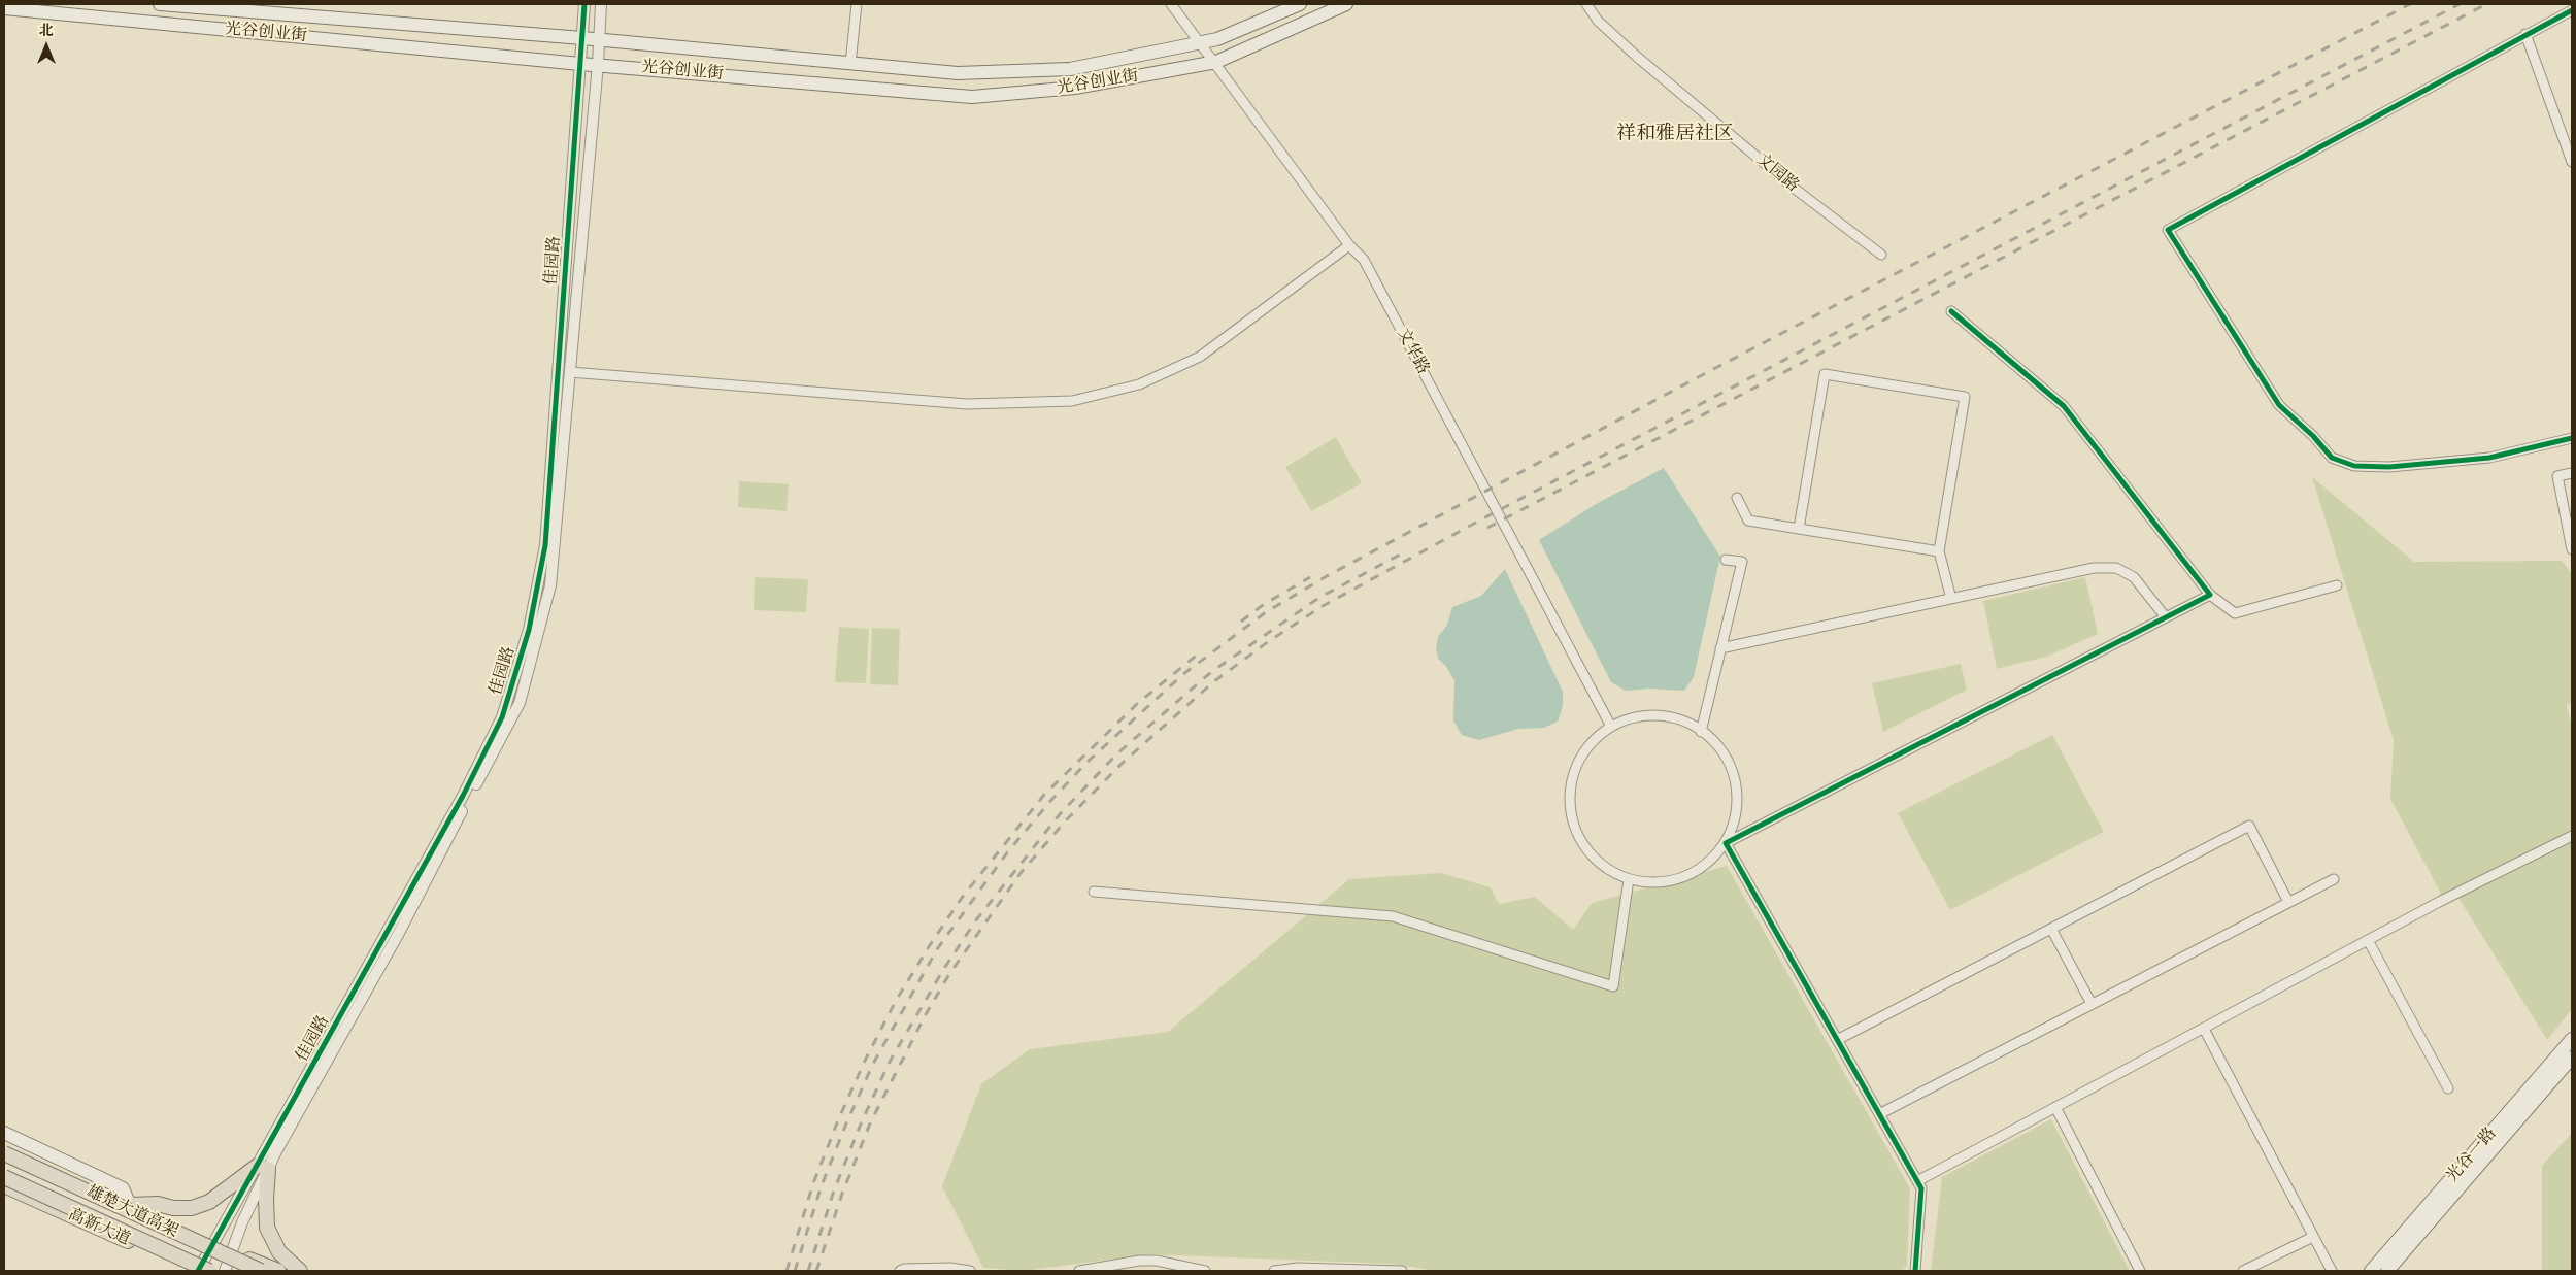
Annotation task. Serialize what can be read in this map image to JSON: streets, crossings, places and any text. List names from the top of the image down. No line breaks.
{"streets":{"main road":["光谷创业街","光谷一路","雄楚大道高架","高新大道"],"street":["文园路","佳园路","文华路"]},"crossings":[["光谷创业街","佳园路"],["光谷创业街","文华路"],["佳园路","高新大道"]],"districts":["祥和雅居社区"],"north":"top"}
